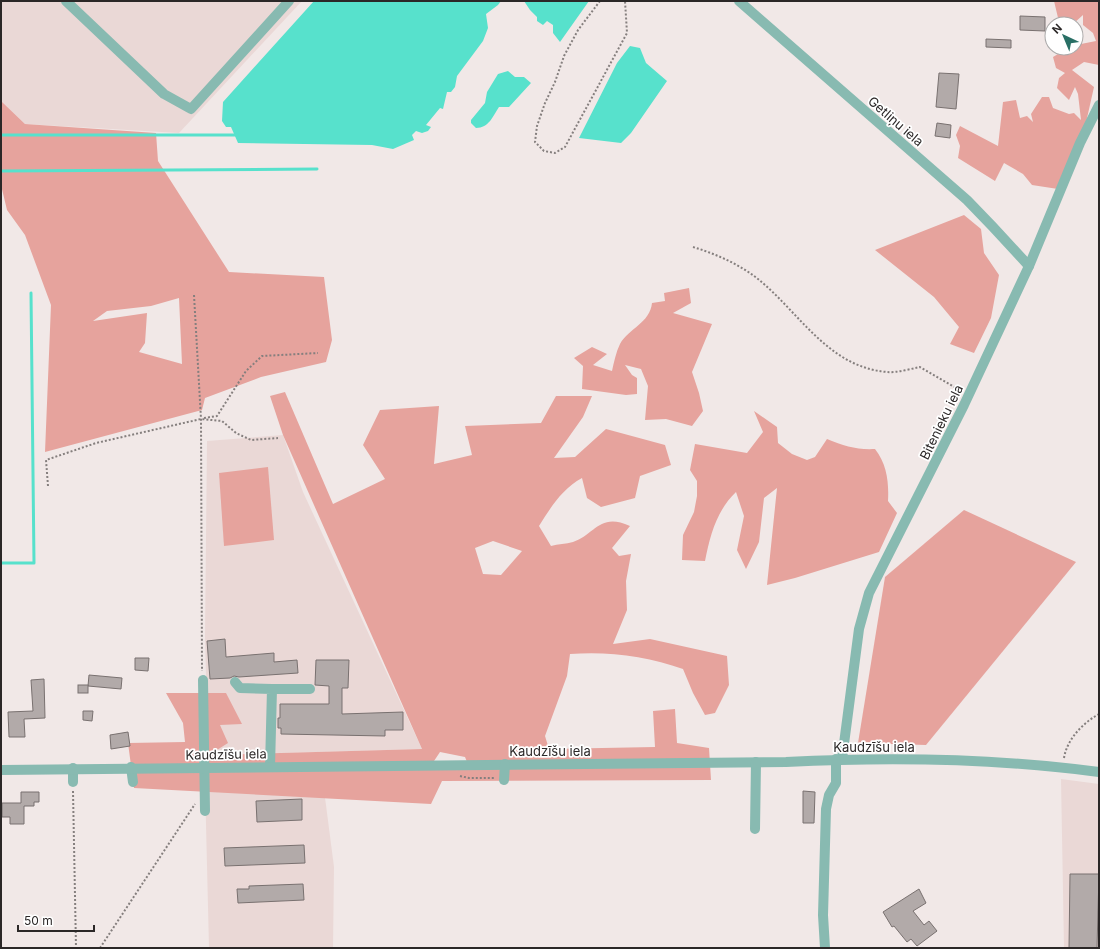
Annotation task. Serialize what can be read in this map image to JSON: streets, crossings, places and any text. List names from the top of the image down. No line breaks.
{"streets":{"street":["Getliņu iela","Bitenieku iela","Kaudzīšu iela"]},"crossings":[["Getliņu iela","Bitenieku iela"],["Bitenieku iela","Kaudzīšu iela"]],"scale_bar":"50 m","north":"top left"}
